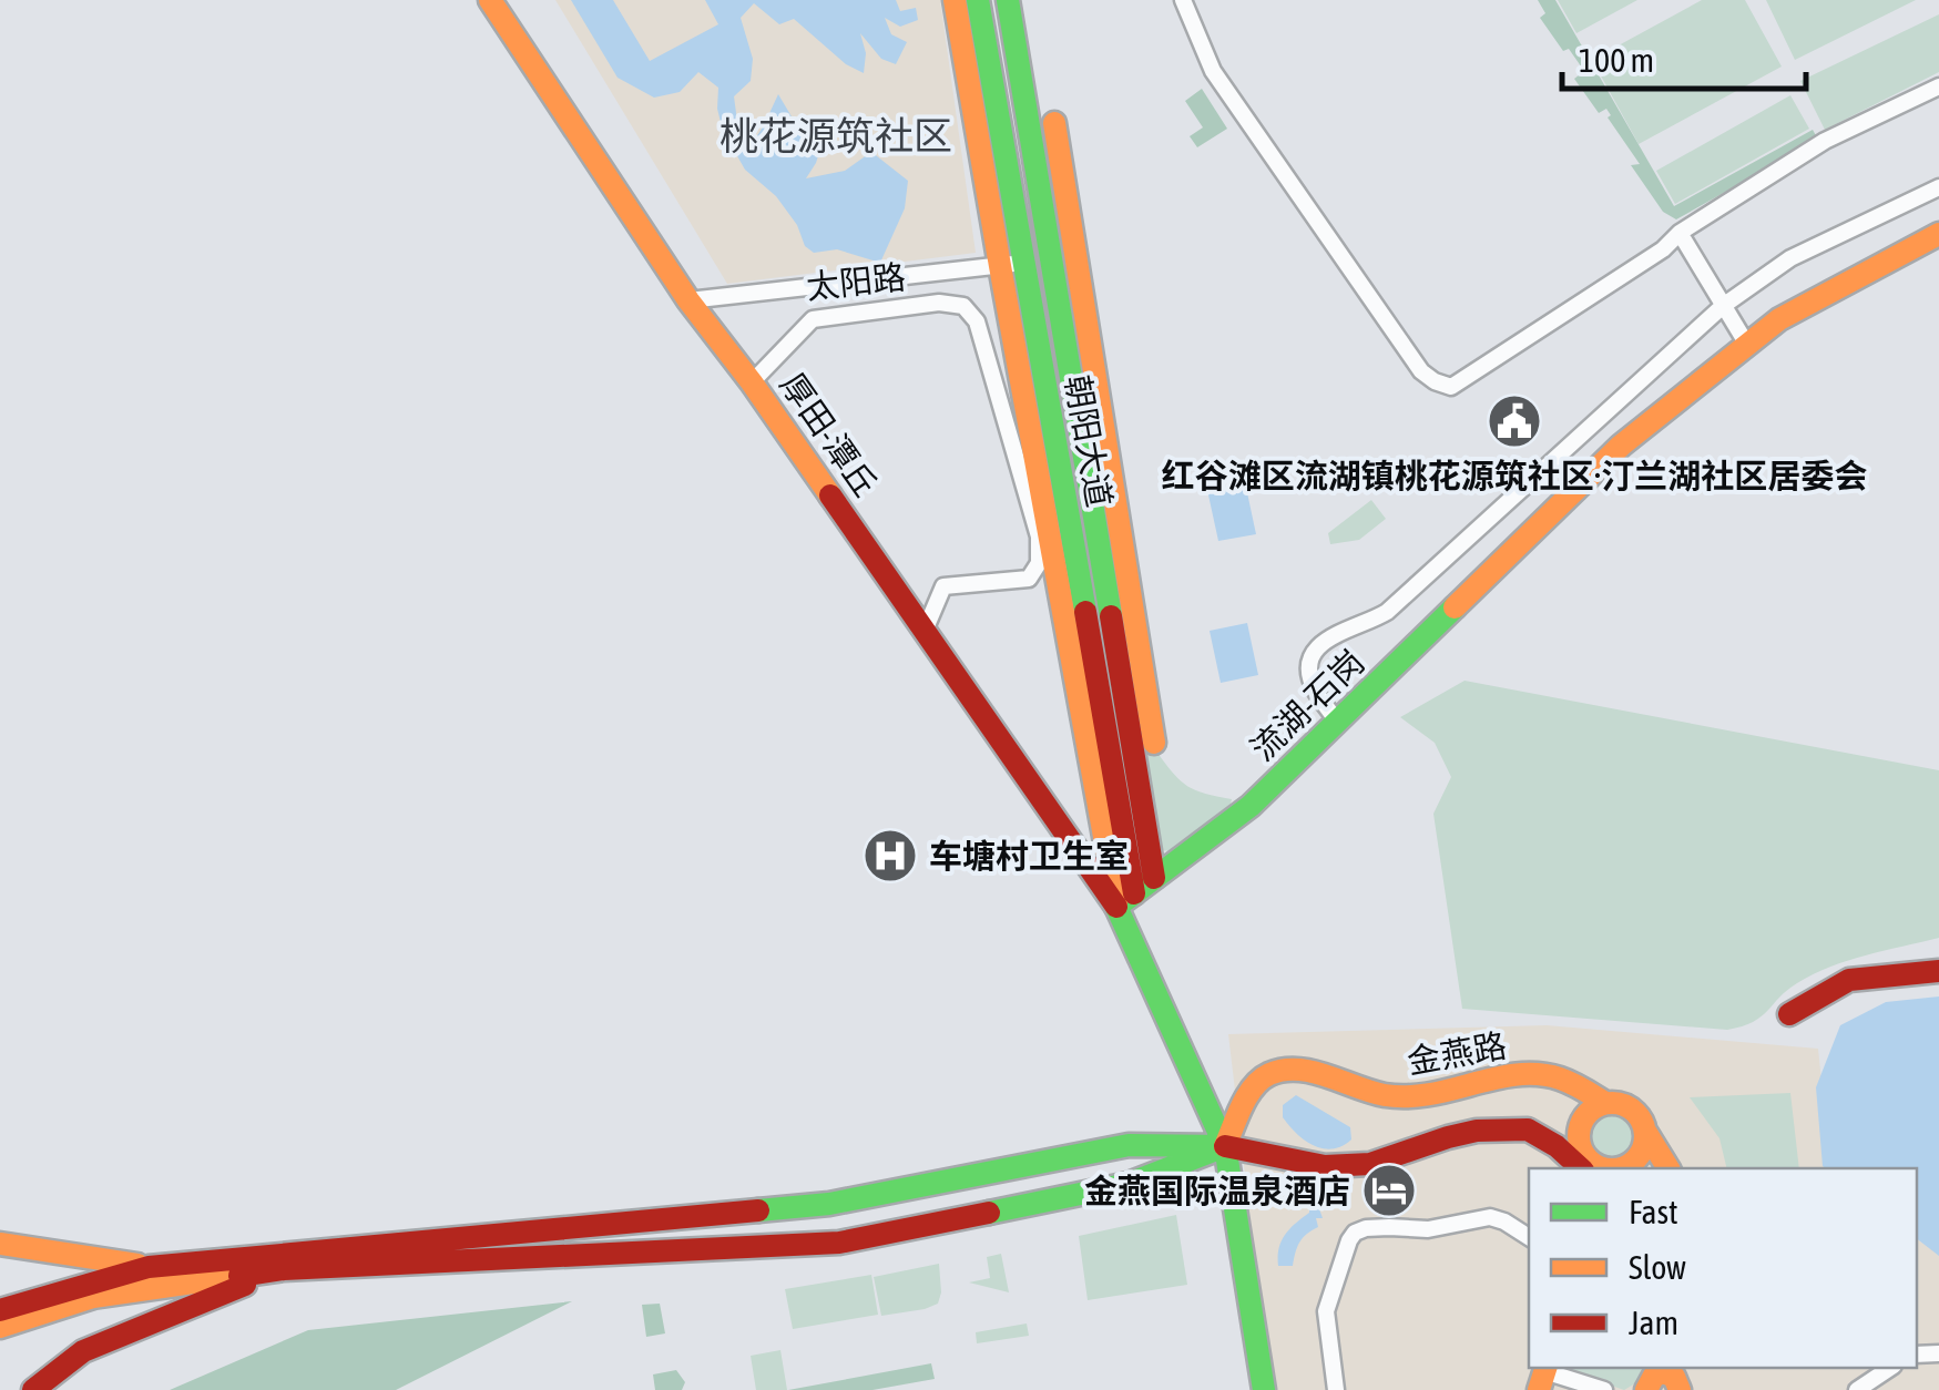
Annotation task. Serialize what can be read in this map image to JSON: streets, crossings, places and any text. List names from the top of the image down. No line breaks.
{"streets":{"main road":["厚田-潭丘","朝阳大道","流湖-石岗","金燕路"],"street":["太阳路"]},"crossings":[["太阳路","厚田-潭丘"],["太阳路","朝阳大道"],["厚田-潭丘","朝阳大道"],["厚田-潭丘","流湖-石岗"],["朝阳大道","流湖-石岗"]],"districts":["桃花源筑社区"],"places":{"public building":["红谷滩区流湖镇桃花源筑社区·汀兰湖社区居委会"],"hospital":["车塘村卫生室"],"hotel":["金燕国际温泉酒店"]},"legend":["Fast","Slow","Jam"],"scale_bar":"100 m"}
